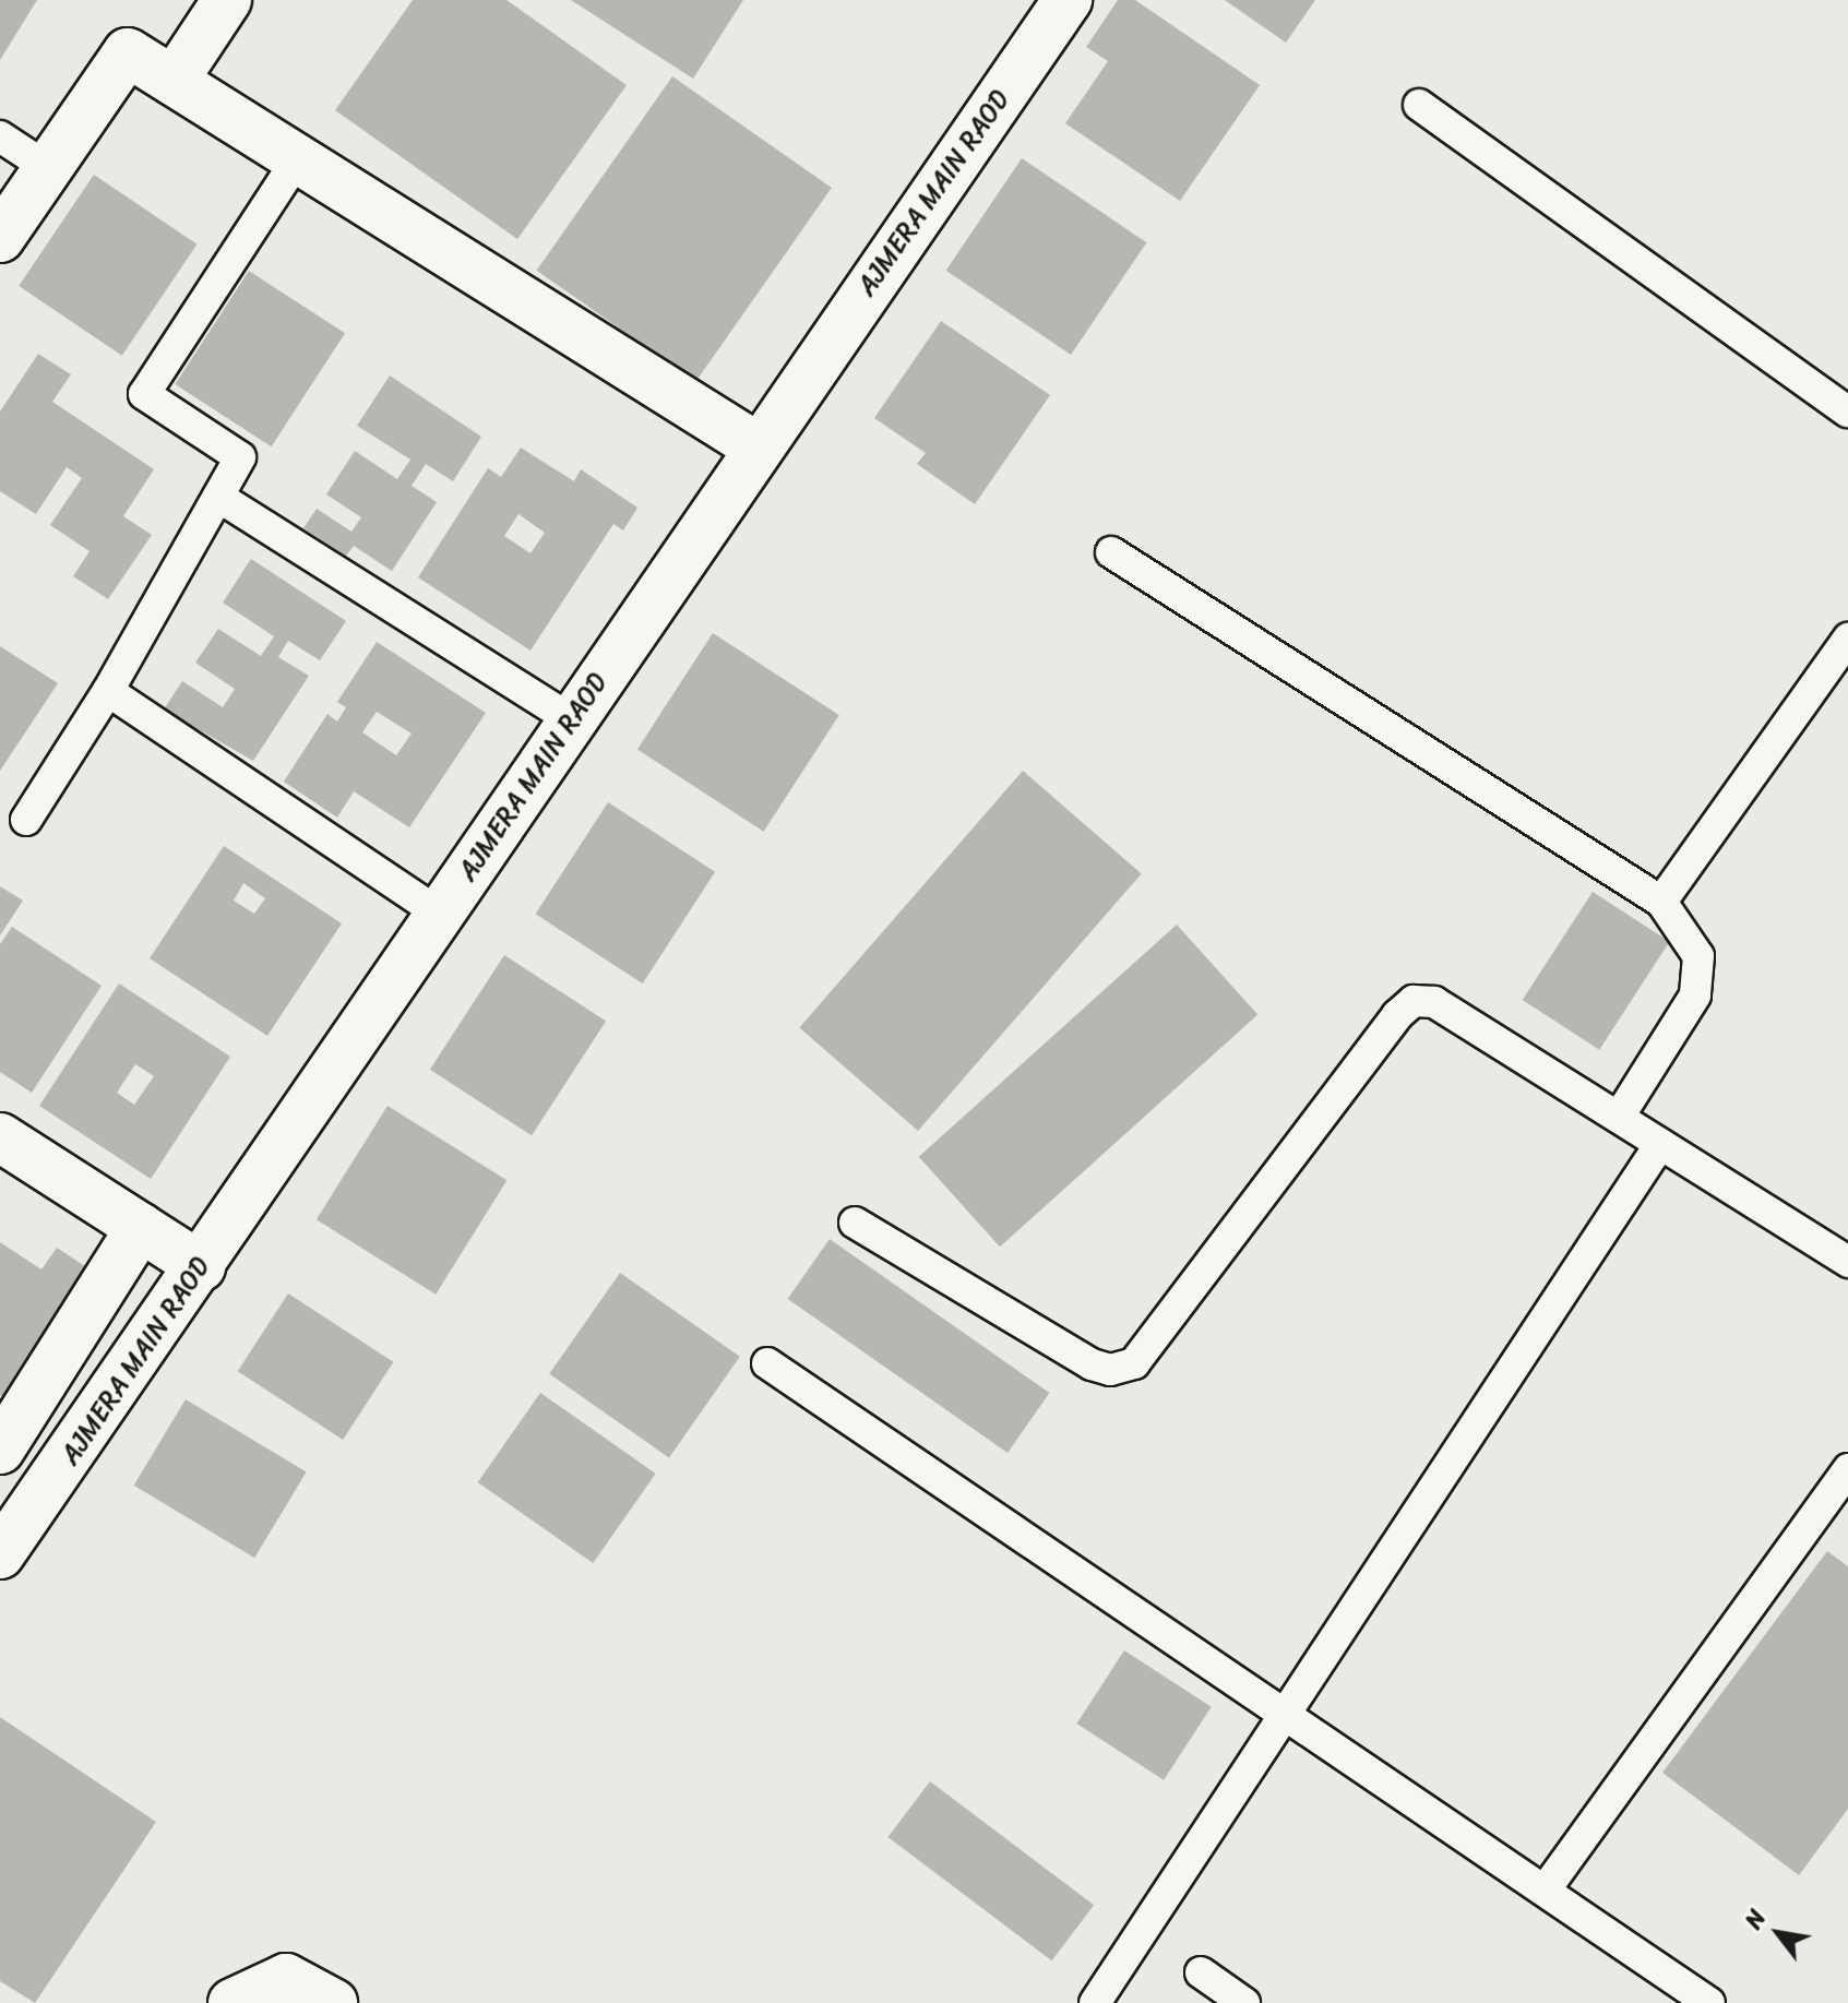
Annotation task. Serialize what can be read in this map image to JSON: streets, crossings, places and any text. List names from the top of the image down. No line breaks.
{"streets":{"street":["AJMERA MAIN RAOD"]},"north":"top left"}
